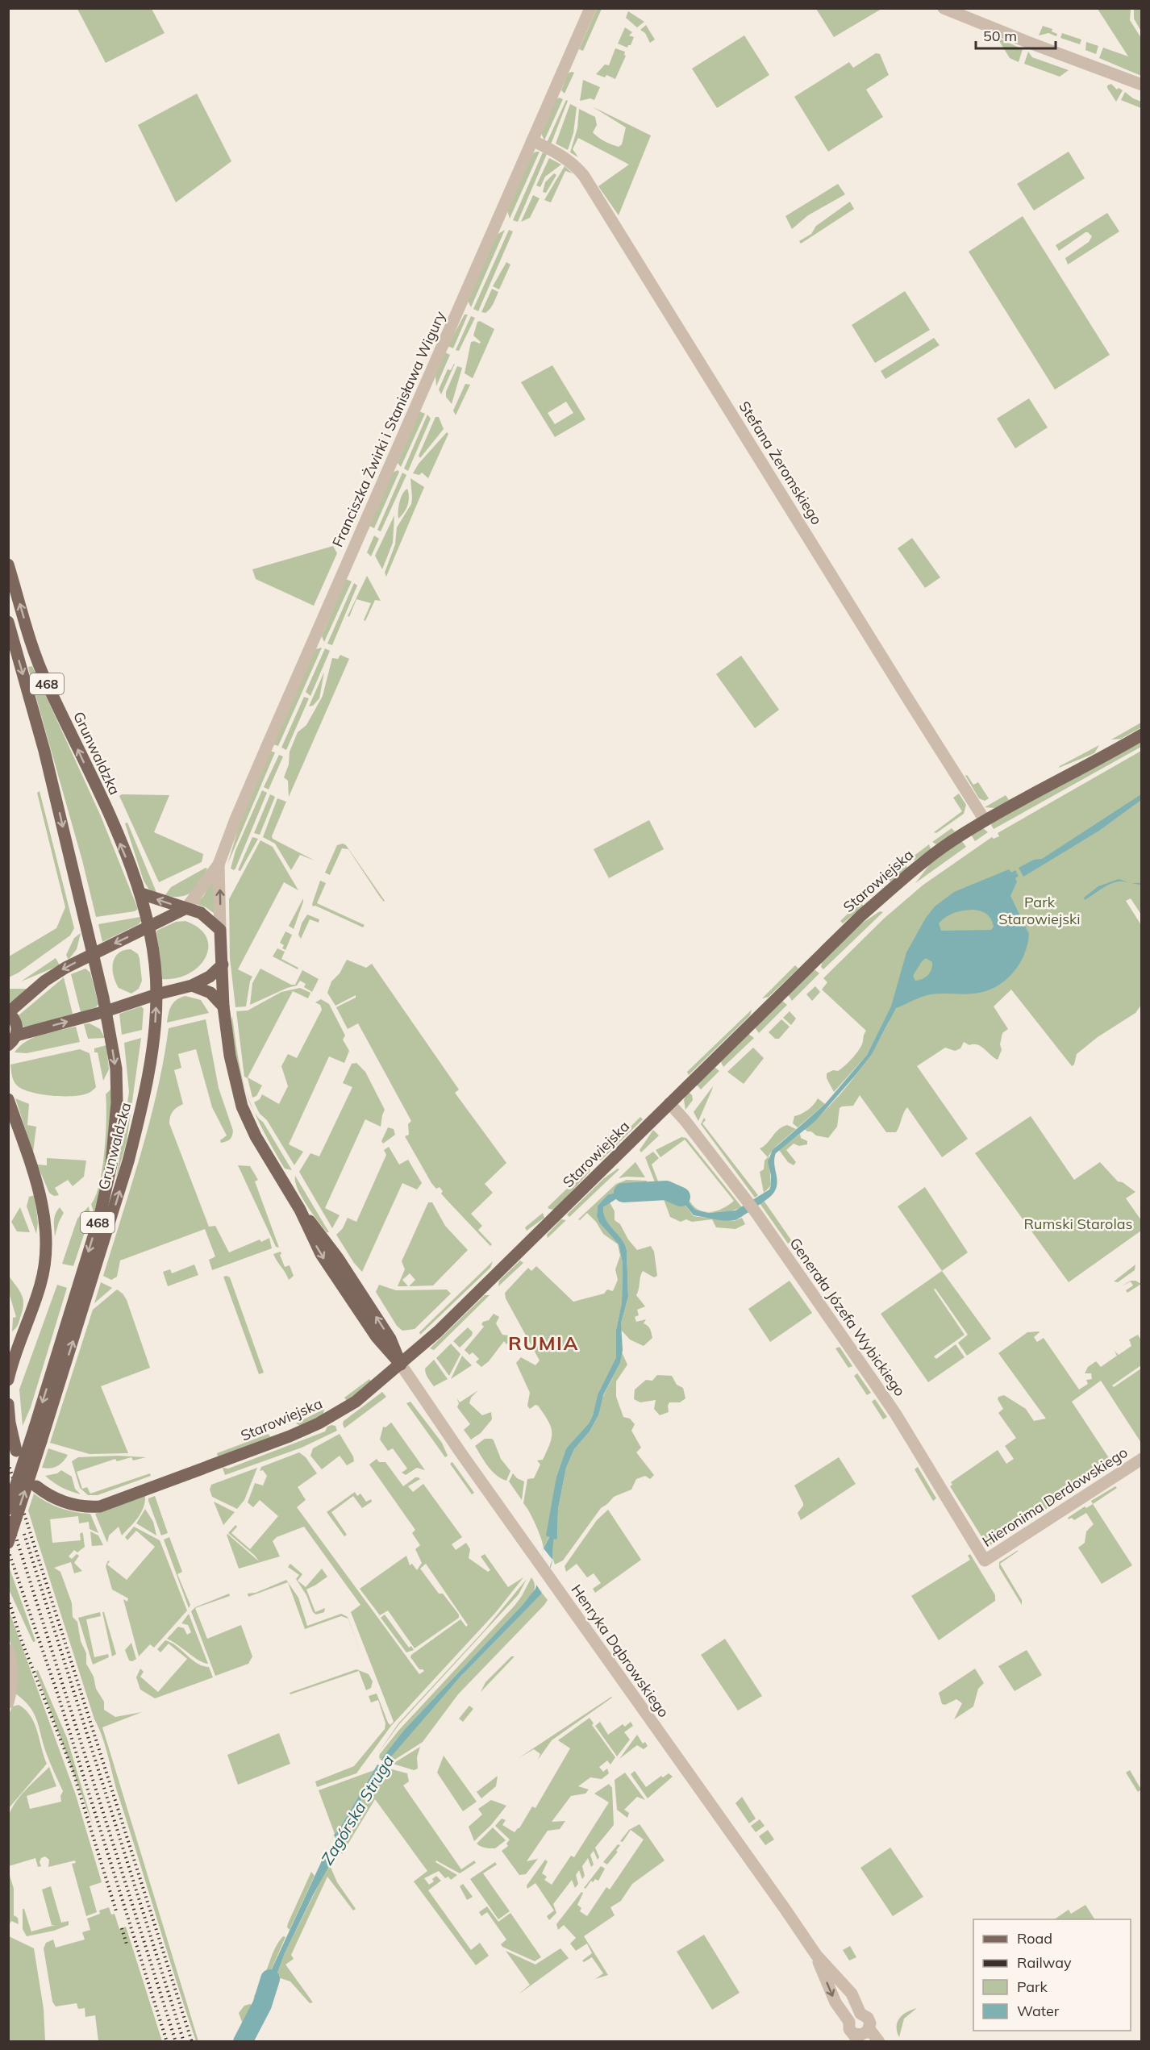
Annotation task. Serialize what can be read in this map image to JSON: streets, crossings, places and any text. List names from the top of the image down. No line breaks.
{"streets":{"main road":["Franciszka Żwirki i Stanisława Wigury","468","Grunwaldzka","Starowiejska","Henryka Dąbrowskiego"],"street":["Stefana Żeromskiego","Generała Józefa Wybickiego","Hieronima Derdowskiego"]},"crossings":[["Franciszka Żwirki i Stanisława Wigury","Stefana Żeromskiego"],["Franciszka Żwirki i Stanisława Wigury","Grunwaldzka"],["Franciszka Żwirki i Stanisława Wigury","Henryka Dąbrowskiego"],["Stefana Żeromskiego","Starowiejska"],["Grunwaldzka","Henryka Dąbrowskiego"],["Starowiejska","Generała Józefa Wybickiego"],["Starowiejska","Henryka Dąbrowskiego"],["Generała Józefa Wybickiego","Hieronima Derdowskiego"]],"districts":["RUMIA"],"water":["Zagórska Struga"],"parks":["Park Starowiejski","Rumski Starolas"],"legend":["Road","Railway","Park","Water"],"scale_bar":"50 m"}
